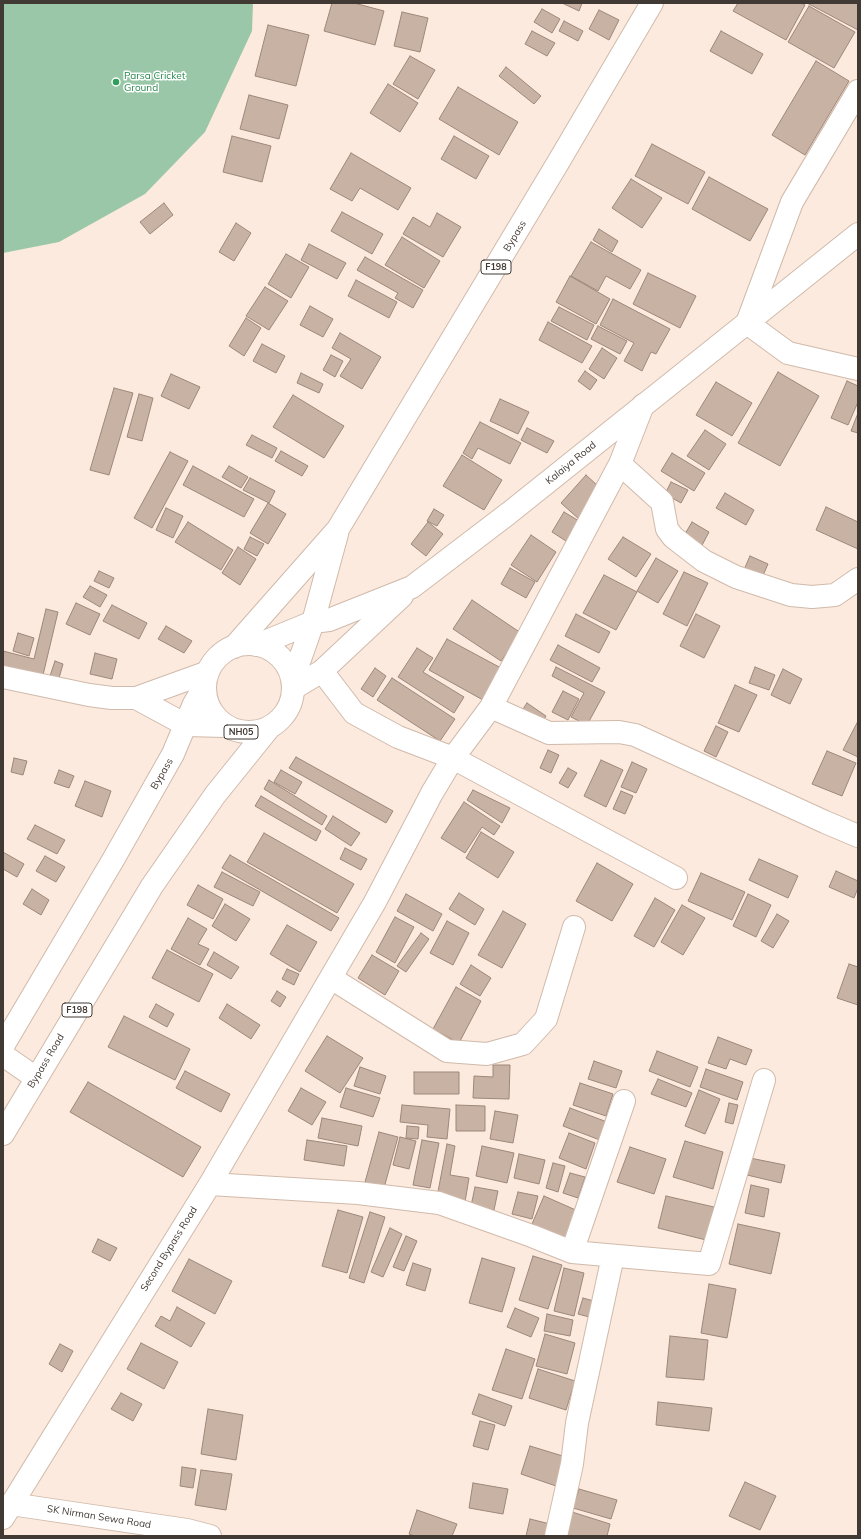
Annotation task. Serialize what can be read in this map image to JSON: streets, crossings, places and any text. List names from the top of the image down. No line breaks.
{"streets":{"street":["Bypass","F198","Kalaiya Road","NH05","Bypass Road","Second Bypass Road","SK Nirman Sewa Road"]},"crossings":[["Bypass","Kalaiya Road"],["Bypass","NH05"],["Bypass","Bypass Road"],["Kalaiya Road","NH05"],["Kalaiya Road","Bypass Road"],["Kalaiya Road","Second Bypass Road"],["NH05","Bypass Road"],["Second Bypass Road","SK Nirman Sewa Road"]],"places":["Parsa Cricket Ground"]}
